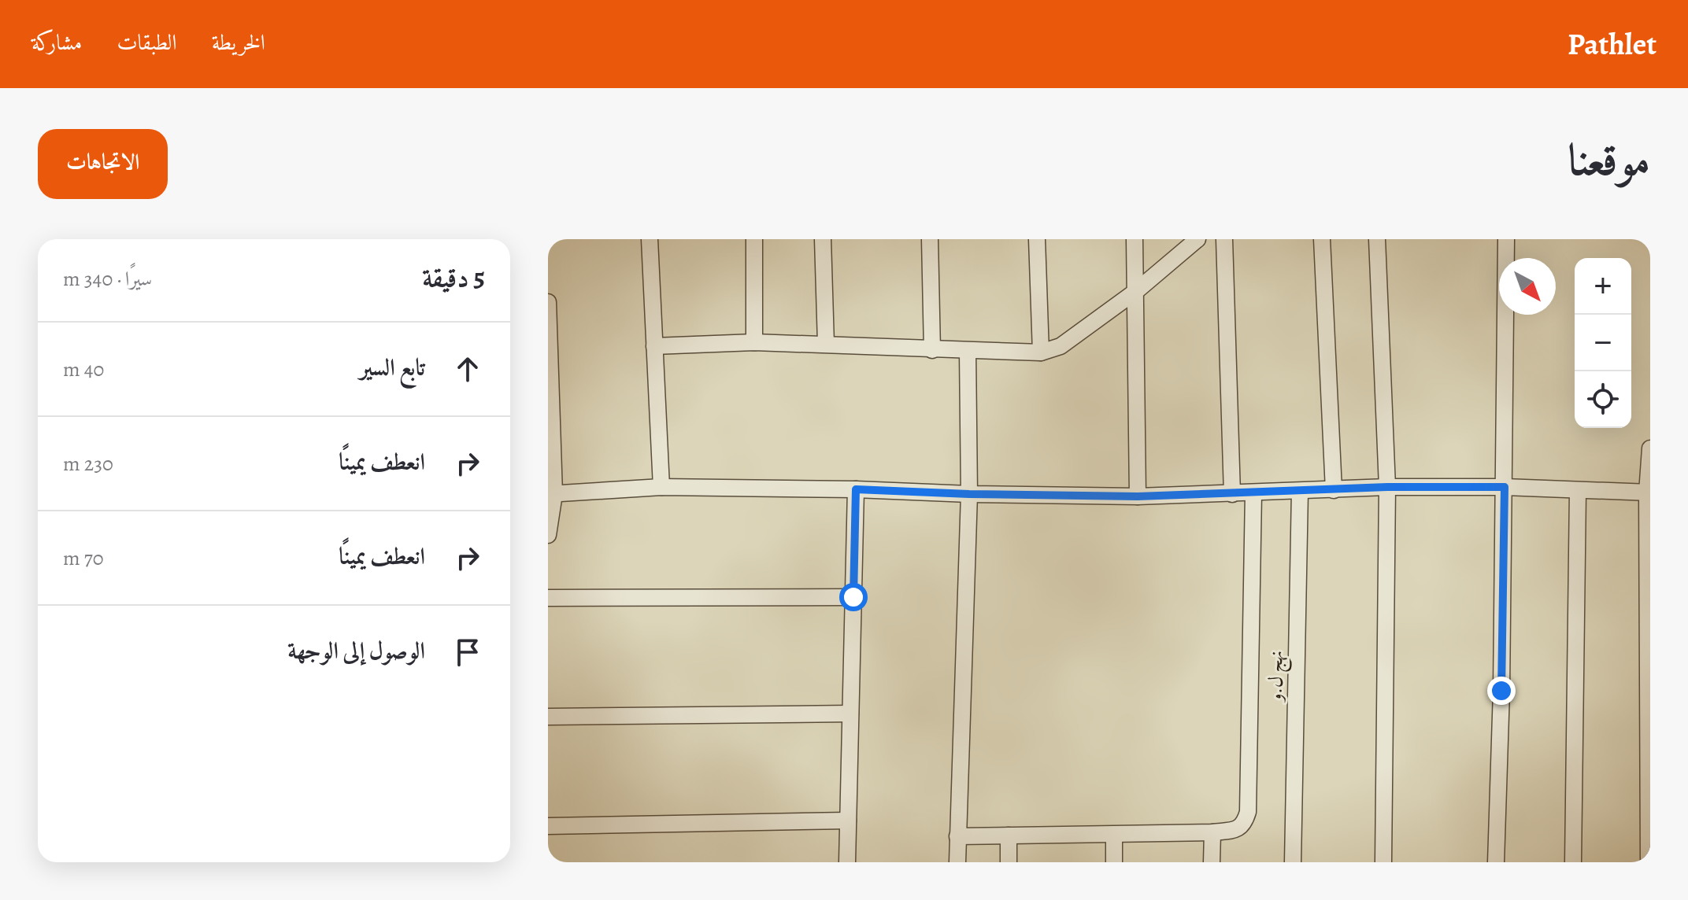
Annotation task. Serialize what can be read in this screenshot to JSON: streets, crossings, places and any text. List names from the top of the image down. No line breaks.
{"streets":{"street":["نهج ل.و"]},"north":"bottom right","page":{"header":"Pathlet","nav":["الخريطة","الطبقات","مشاركة"],"title":"موقعنا","buttons":"الاتجاهات","heading":["5 دقيقة","سيرًا · 340 m"],"map_buttons":["+","−"],"list":[["تابع السير","40 m"],["انعطف يمينًا","230 m"],["انعطف يمينًا","70 m"],"الوصول إلى الوجهة"]}}
